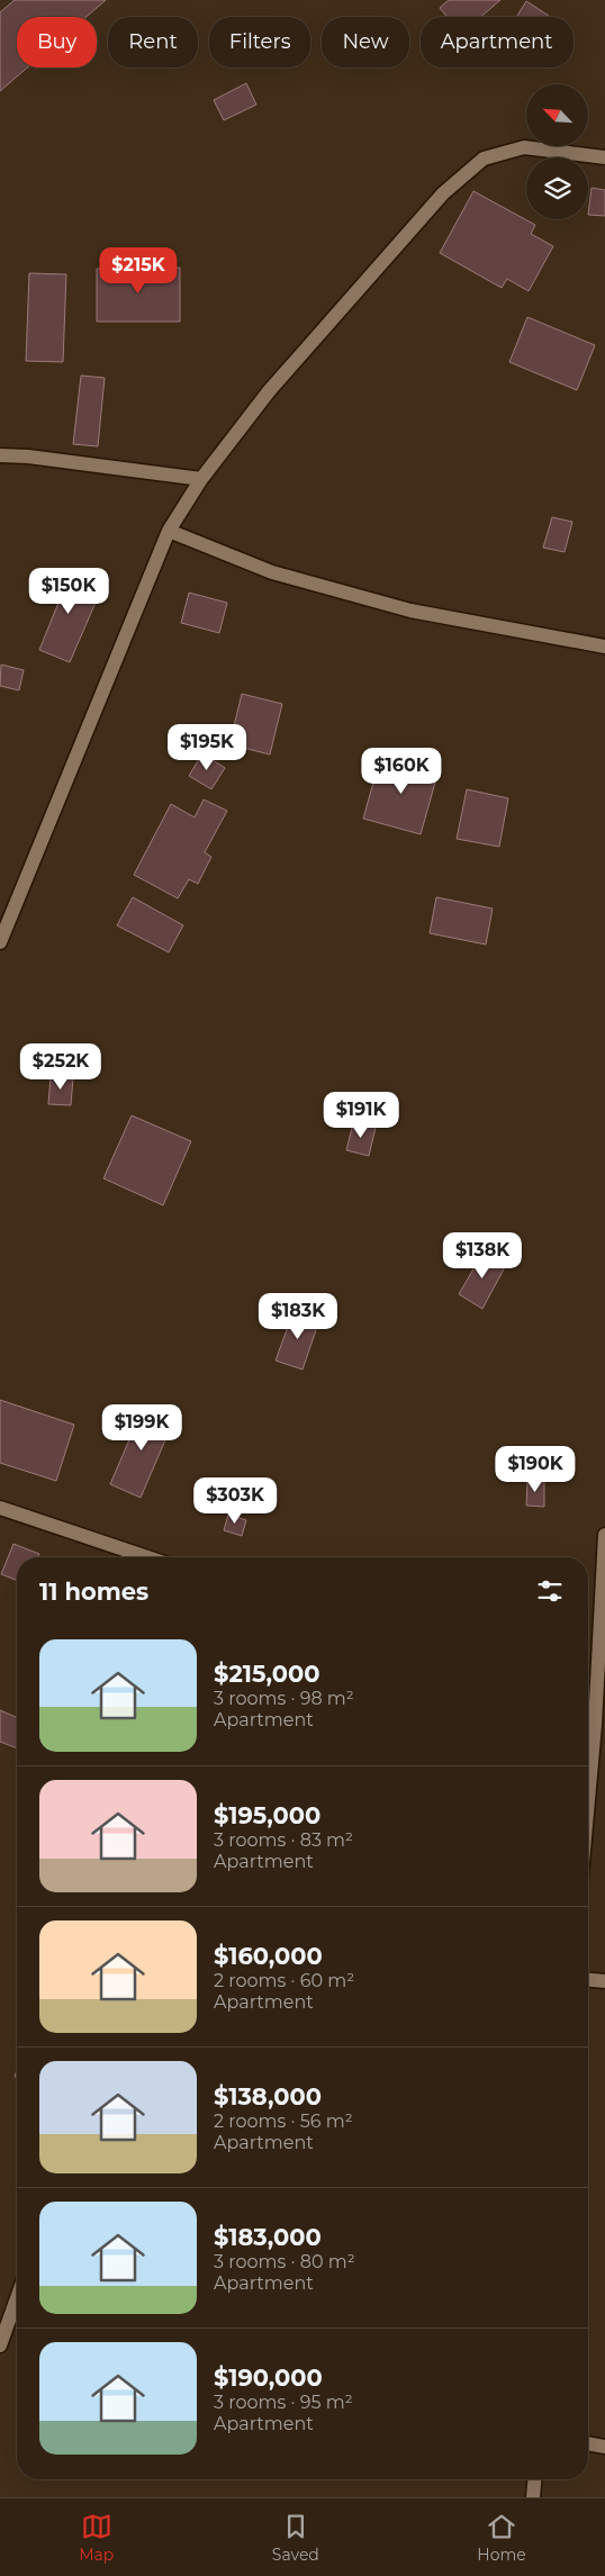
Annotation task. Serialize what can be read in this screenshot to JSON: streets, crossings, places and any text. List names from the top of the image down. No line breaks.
{"north":"top left","page":{"chip":["Buy","Rent","Filters","New","Apartment"],"price":["$215K","$150K","$195K","$160K","$252K","$191K","$138K","$183K","$199K","$190K","$303K"],"heading":"11 homes","list":[{"name":"$215,000","note":"3 rooms · 98 m² · Apartment"},{"name":"$195,000","note":"3 rooms · 83 m² · Apartment"},{"name":"$160,000","note":"2 rooms · 60 m² · Apartment"},{"name":"$138,000","note":"2 rooms · 56 m² · Apartment"},{"name":"$183,000","note":"3 rooms · 80 m² · Apartment"},{"name":"$190,000","note":"3 rooms · 95 m² · Apartment"}],"tabs":["Map","Saved","Home"]}}
